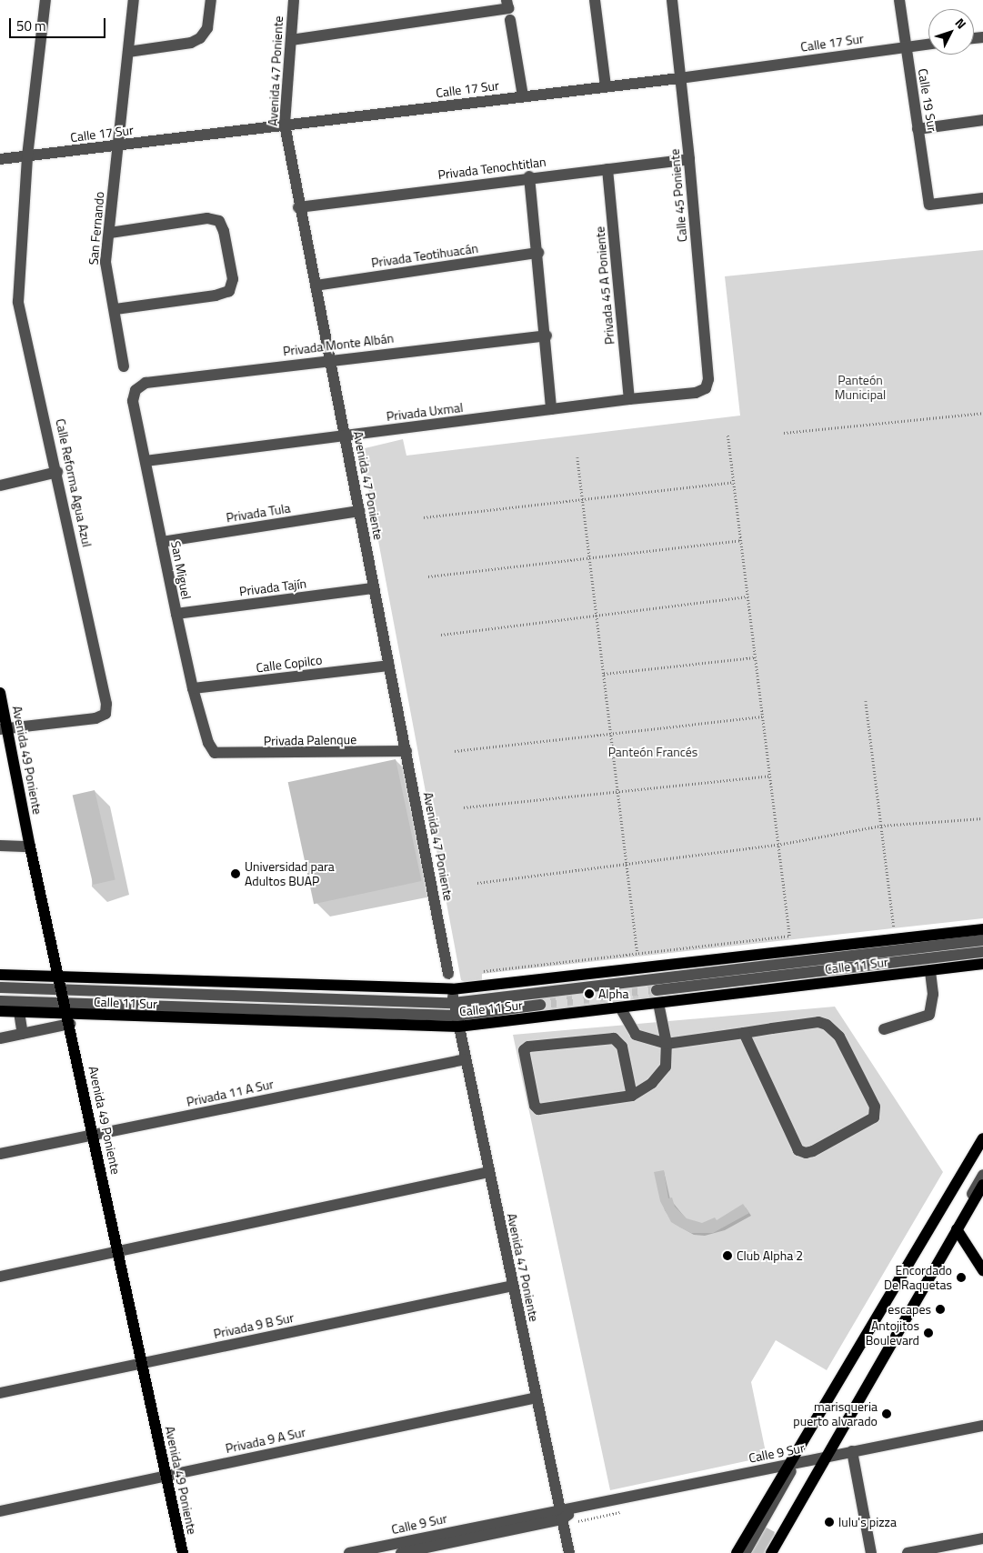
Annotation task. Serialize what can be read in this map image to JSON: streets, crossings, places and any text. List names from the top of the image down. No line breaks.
{"streets":{"main road":["Avenida 49 Poniente","Calle 11 Sur"],"street":["Calle 17 Sur","Avenida 47 Poniente","Calle 19 Sur","Privada Tenochtitlan","Calle 45 Poniente","San Fernando","Privada Teotihuacán","Privada 45 A Poniente","Privada Monte Albán","Privada Uxmal","Calle Reforma Agua Azul","Privada Tula","San Miguel","Privada Tajín","Calle Copilco","Privada Palenque","Privada 11 A Sur","Privada 9 B Sur","Privada 9 A Sur","Calle 9 Sur"]},"crossings":[["Calle 17 Sur","Avenida 47 Poniente"],["Calle 17 Sur","Calle 19 Sur"],["Calle 17 Sur","Calle 45 Poniente"],["Calle 17 Sur","San Fernando"],["Calle 17 Sur","Calle Reforma Agua Azul"],["Avenida 47 Poniente","Privada Tenochtitlan"],["Avenida 47 Poniente","Privada Teotihuacán"],["Avenida 47 Poniente","Privada Monte Albán"],["Avenida 47 Poniente","Privada Uxmal"],["Avenida 47 Poniente","Privada Tula"],["Avenida 47 Poniente","Privada Tajín"],["Avenida 47 Poniente","Calle Copilco"],["Avenida 47 Poniente","Privada Palenque"],["Avenida 47 Poniente","Calle 11 Sur"],["Avenida 47 Poniente","Privada 11 A Sur"],["Avenida 47 Poniente","Privada 9 B Sur"],["Avenida 47 Poniente","Privada 9 A Sur"],["Avenida 47 Poniente","Calle 9 Sur"],["Privada Tenochtitlan","Calle 45 Poniente"],["Privada Tenochtitlan","Privada 45 A Poniente"],["Calle 45 Poniente","Privada Uxmal"],["Privada 45 A Poniente","Privada Uxmal"],["Privada Monte Albán","San Miguel"],["Privada Uxmal","San Miguel"],["Calle Reforma Agua Azul","Avenida 49 Poniente"],["Privada Tula","San Miguel"],["San Miguel","Privada Tajín"],["San Miguel","Calle Copilco"],["San Miguel","Privada Palenque"],["Avenida 49 Poniente","Calle 11 Sur"],["Avenida 49 Poniente","Privada 11 A Sur"],["Avenida 49 Poniente","Privada 9 B Sur"],["Avenida 49 Poniente","Privada 9 A Sur"]],"parks":["Panteón Municipal","Panteón Francés"],"places":["Universidad para Adultos BUAP","Alpha","Club Alpha 2","Encordado De Raquetas","escapes","Antojitos Boulevard","marisqueria puerto alvarado","lulu's pizza"],"scale_bar":"50 m","north":"top right"}
